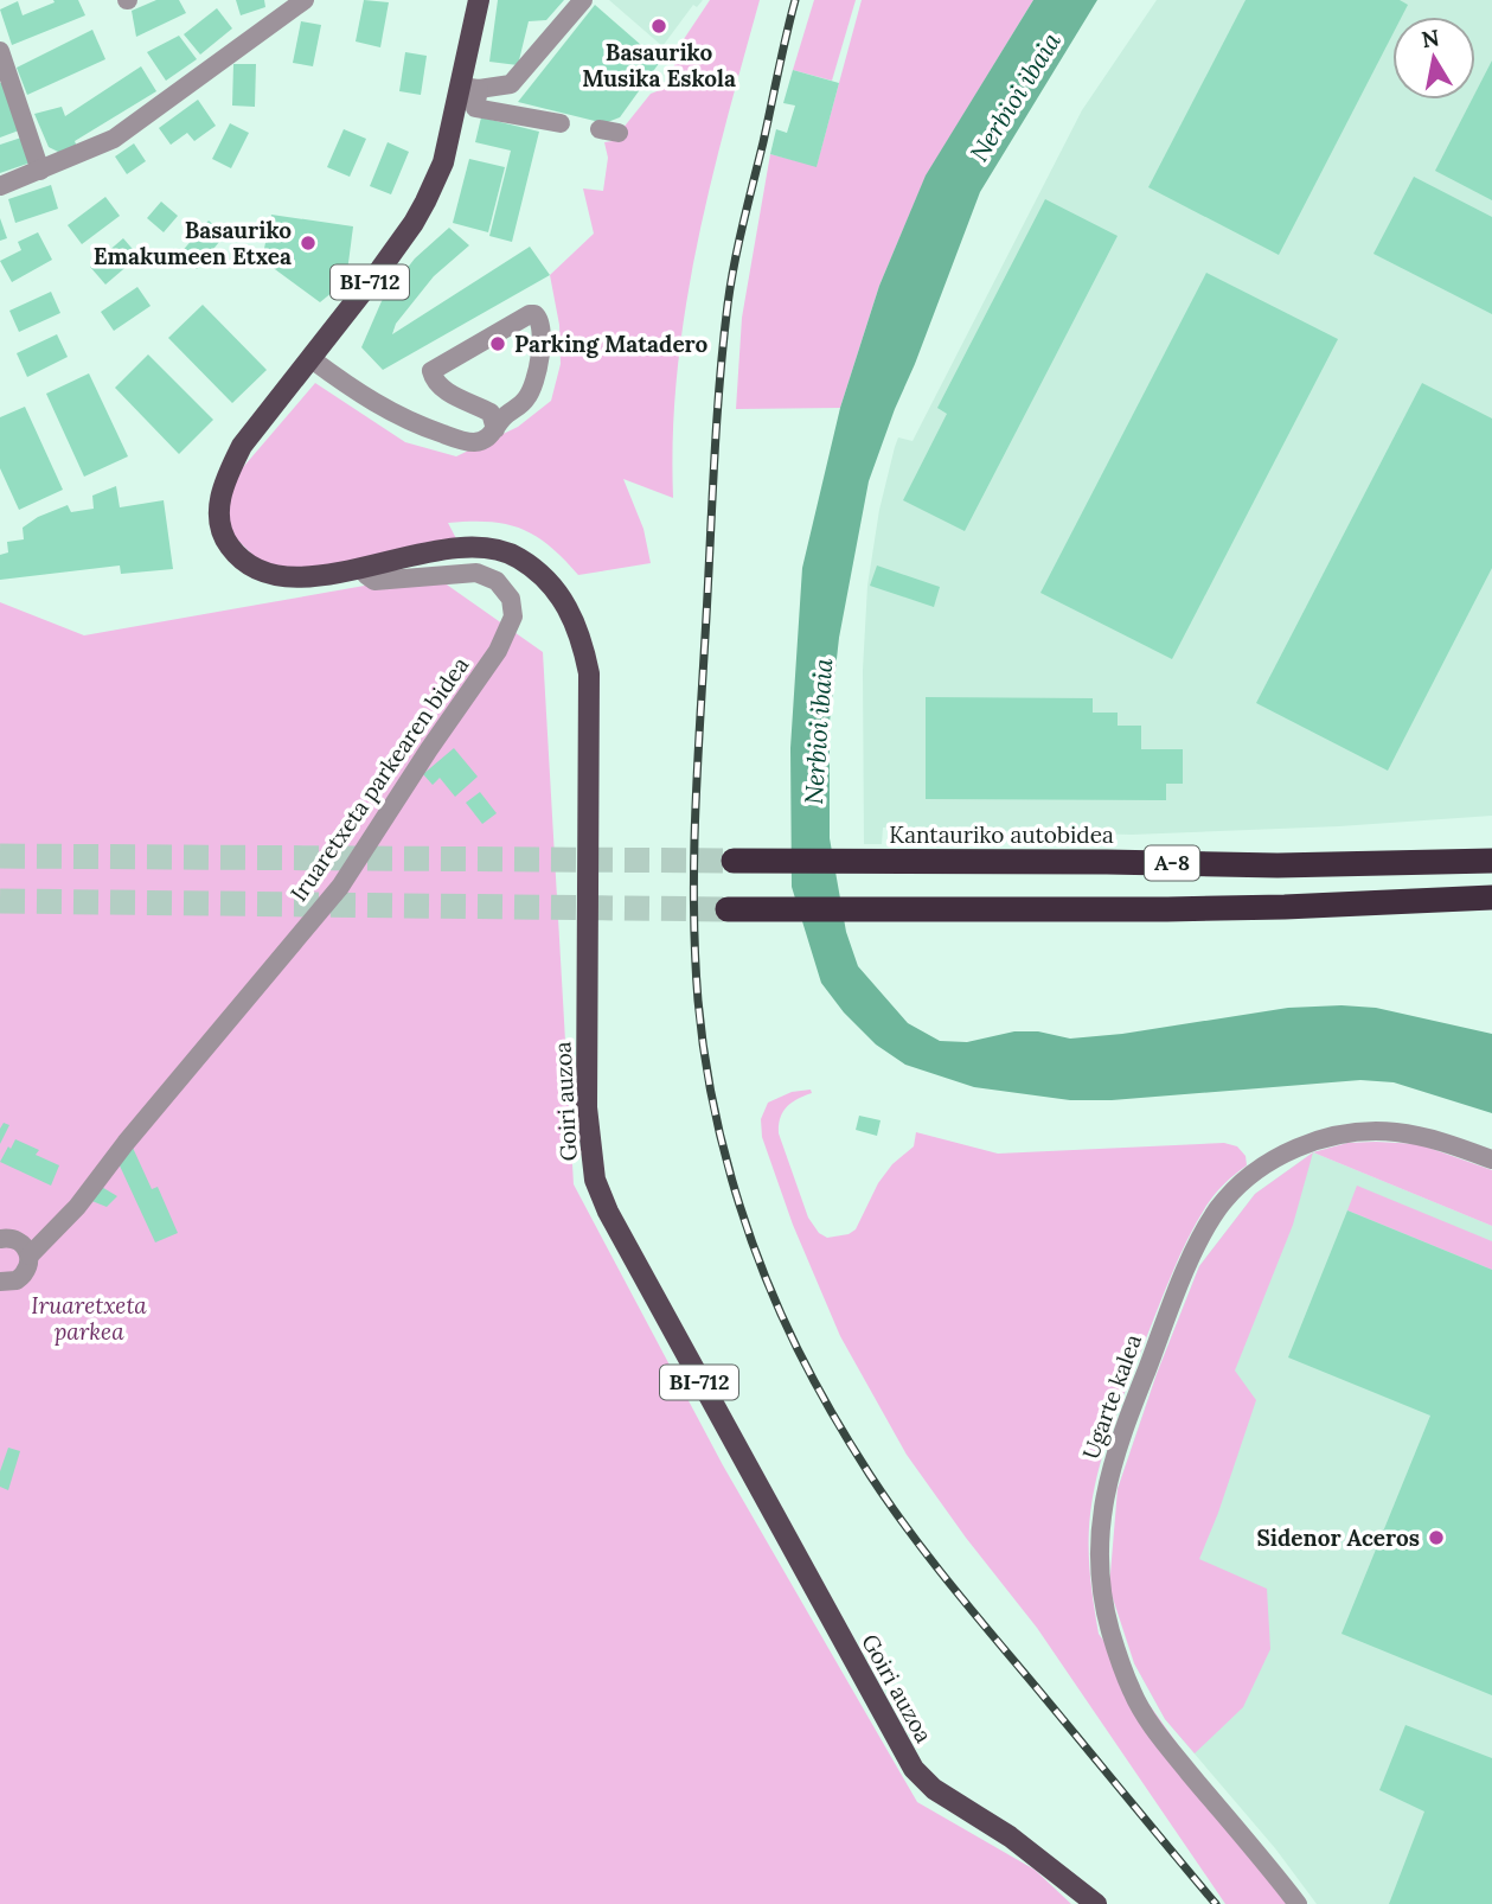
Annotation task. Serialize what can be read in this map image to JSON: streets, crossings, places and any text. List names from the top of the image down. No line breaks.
{"streets":{"highway":["Kantauriko autobidea","A-8"],"main road":["BI-712","Goiri auzoa"],"street":["Iruaretxeta parkearen bidea","Ugarte kalea"]},"crossings":[["BI-712","Goiri auzoa"],["Iruaretxeta parkearen bidea","Goiri auzoa"]],"water":["Nerbioi ibaia"],"parks":["Iruaretxeta parkea"],"places":["Basauriko Musika Eskola","Basauriko Emakumeen Etxea","Parking Matadero","Sidenor Aceros"],"north":"top"}
